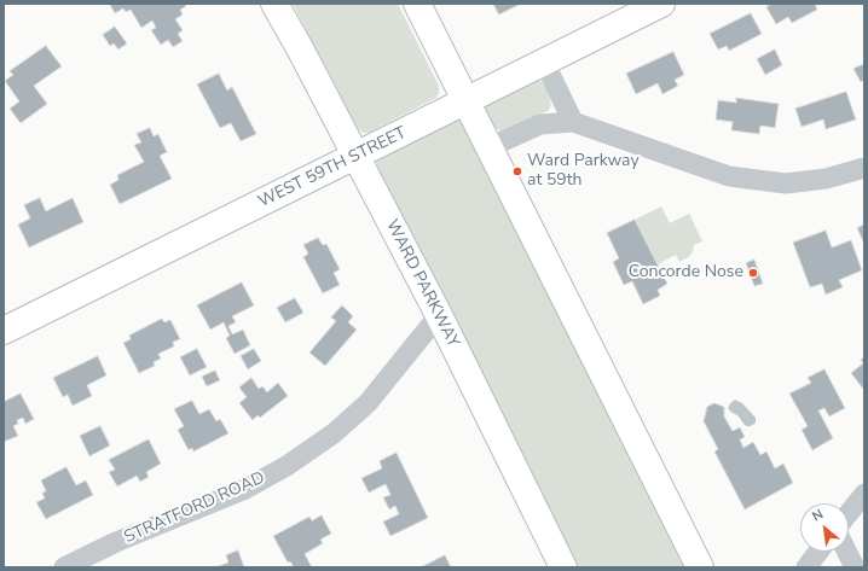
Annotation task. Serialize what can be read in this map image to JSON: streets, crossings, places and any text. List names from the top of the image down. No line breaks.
{"streets":{"main road":["WEST 59TH STREET","WARD PARKWAY"],"street":["STRATFORD ROAD"]},"crossings":[["WEST 59TH STREET","WARD PARKWAY"],["WARD PARKWAY","STRATFORD ROAD"]],"places":["Ward Parkway at 59th","Concorde Nose"],"north":"top left"}
